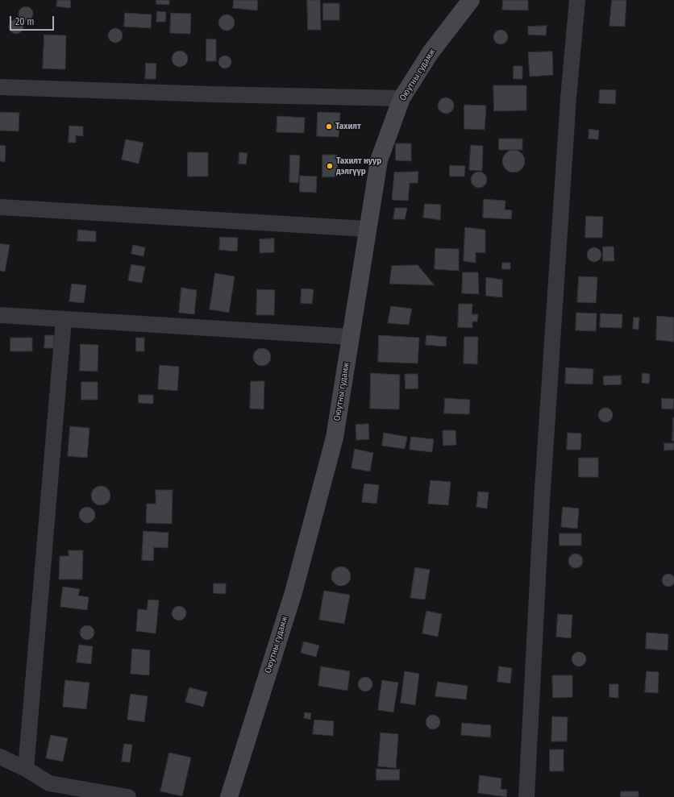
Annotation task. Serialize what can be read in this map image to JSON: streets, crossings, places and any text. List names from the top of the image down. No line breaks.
{"streets":{"street":["Оюутны гудамж"]},"places":["Тахилт","Тахилт нуур дэлгүүр"],"scale_bar":"20 m"}
